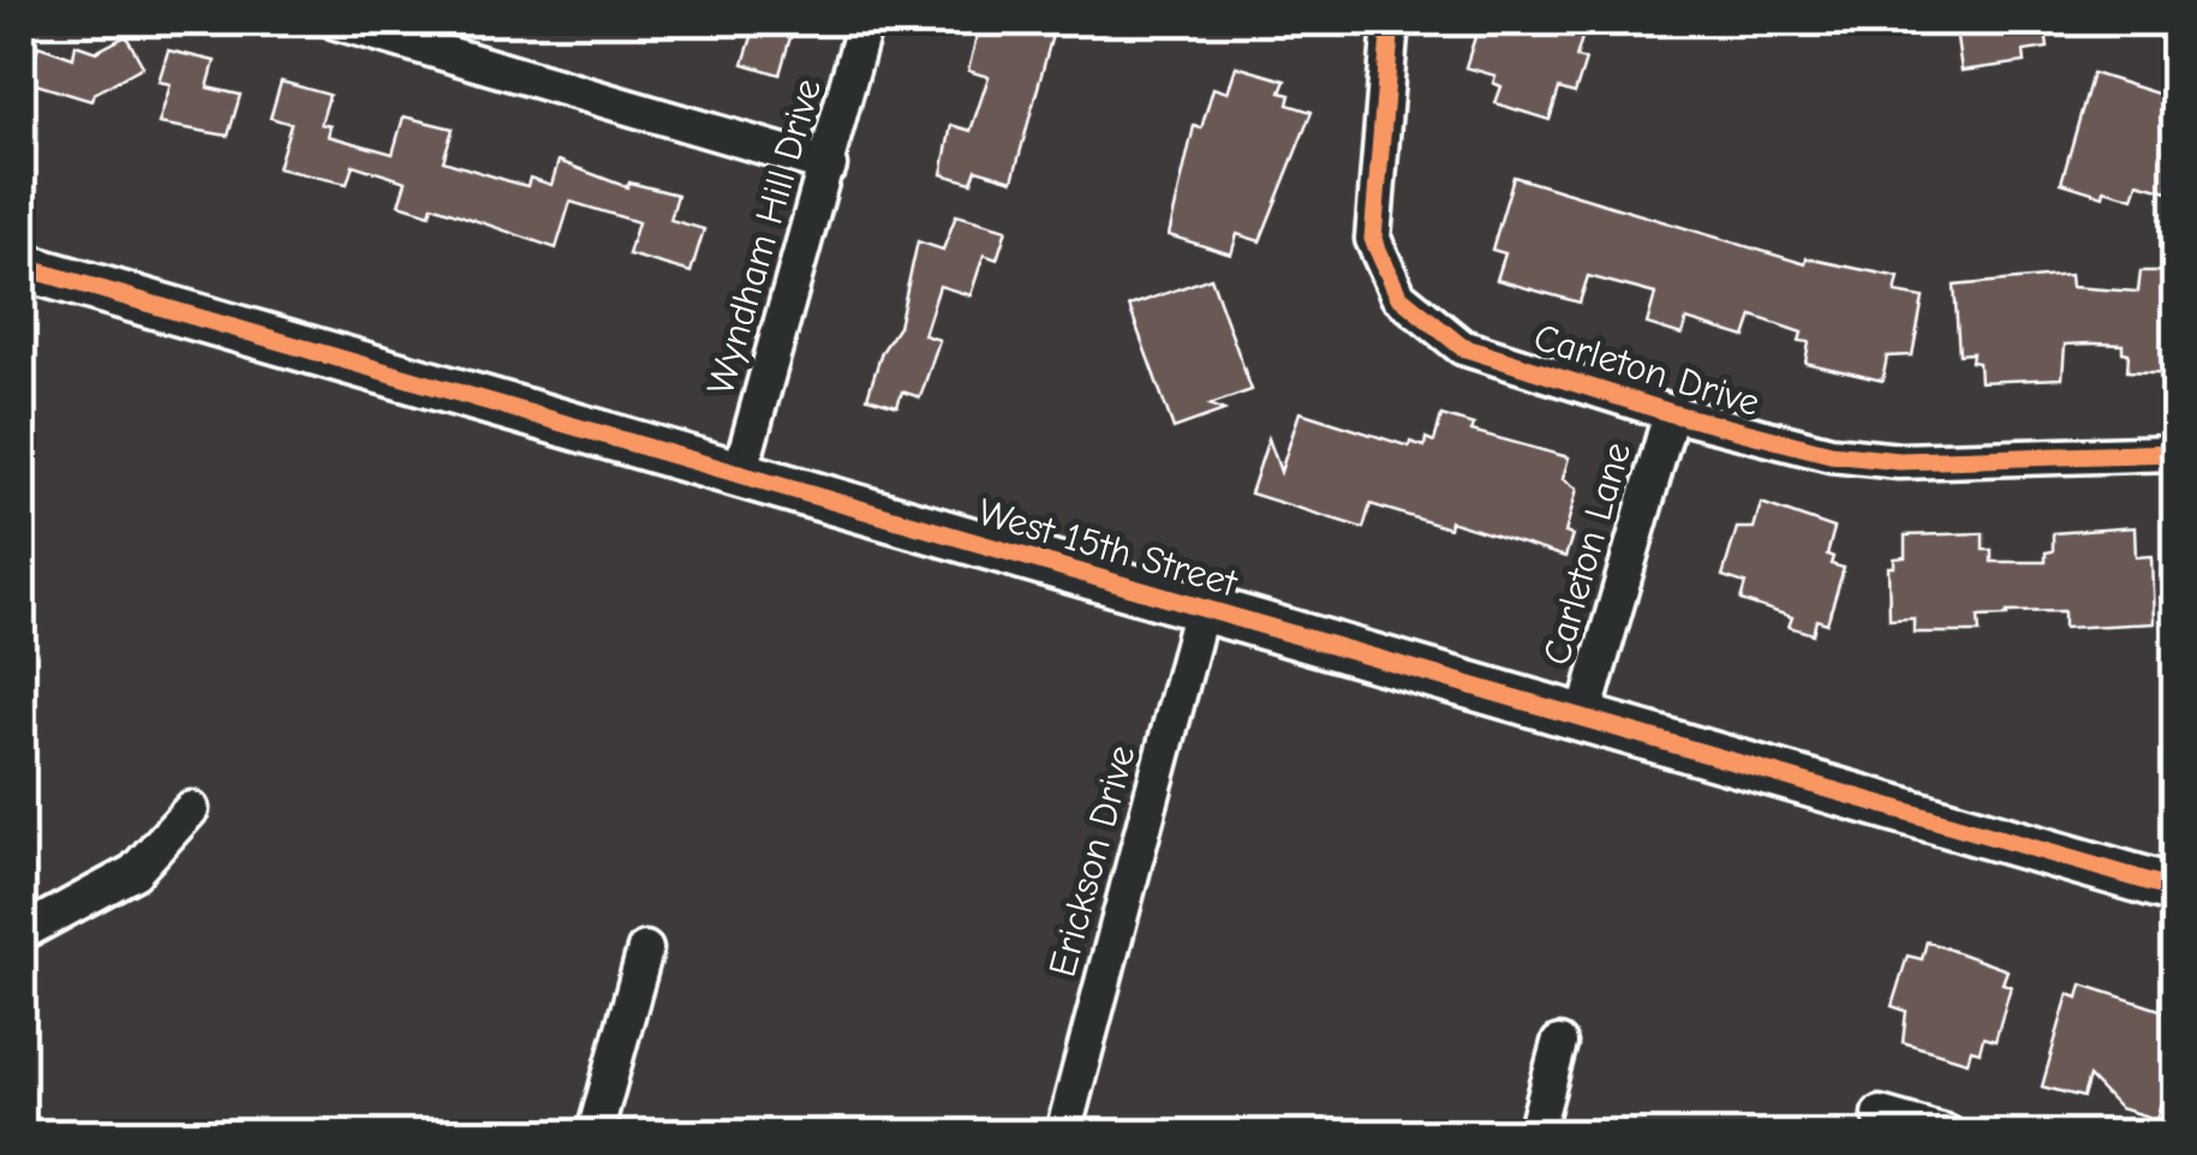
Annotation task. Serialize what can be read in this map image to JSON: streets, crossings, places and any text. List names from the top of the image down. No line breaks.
{"streets":{"street":["Wyndham Hill Drive","Carleton Drive","West 15th Street","Carleton Lane","Erickson Drive"]},"crossings":[["Wyndham Hill Drive","West 15th Street"],["Carleton Drive","Carleton Lane"],["West 15th Street","Carleton Lane"],["West 15th Street","Erickson Drive"]]}
